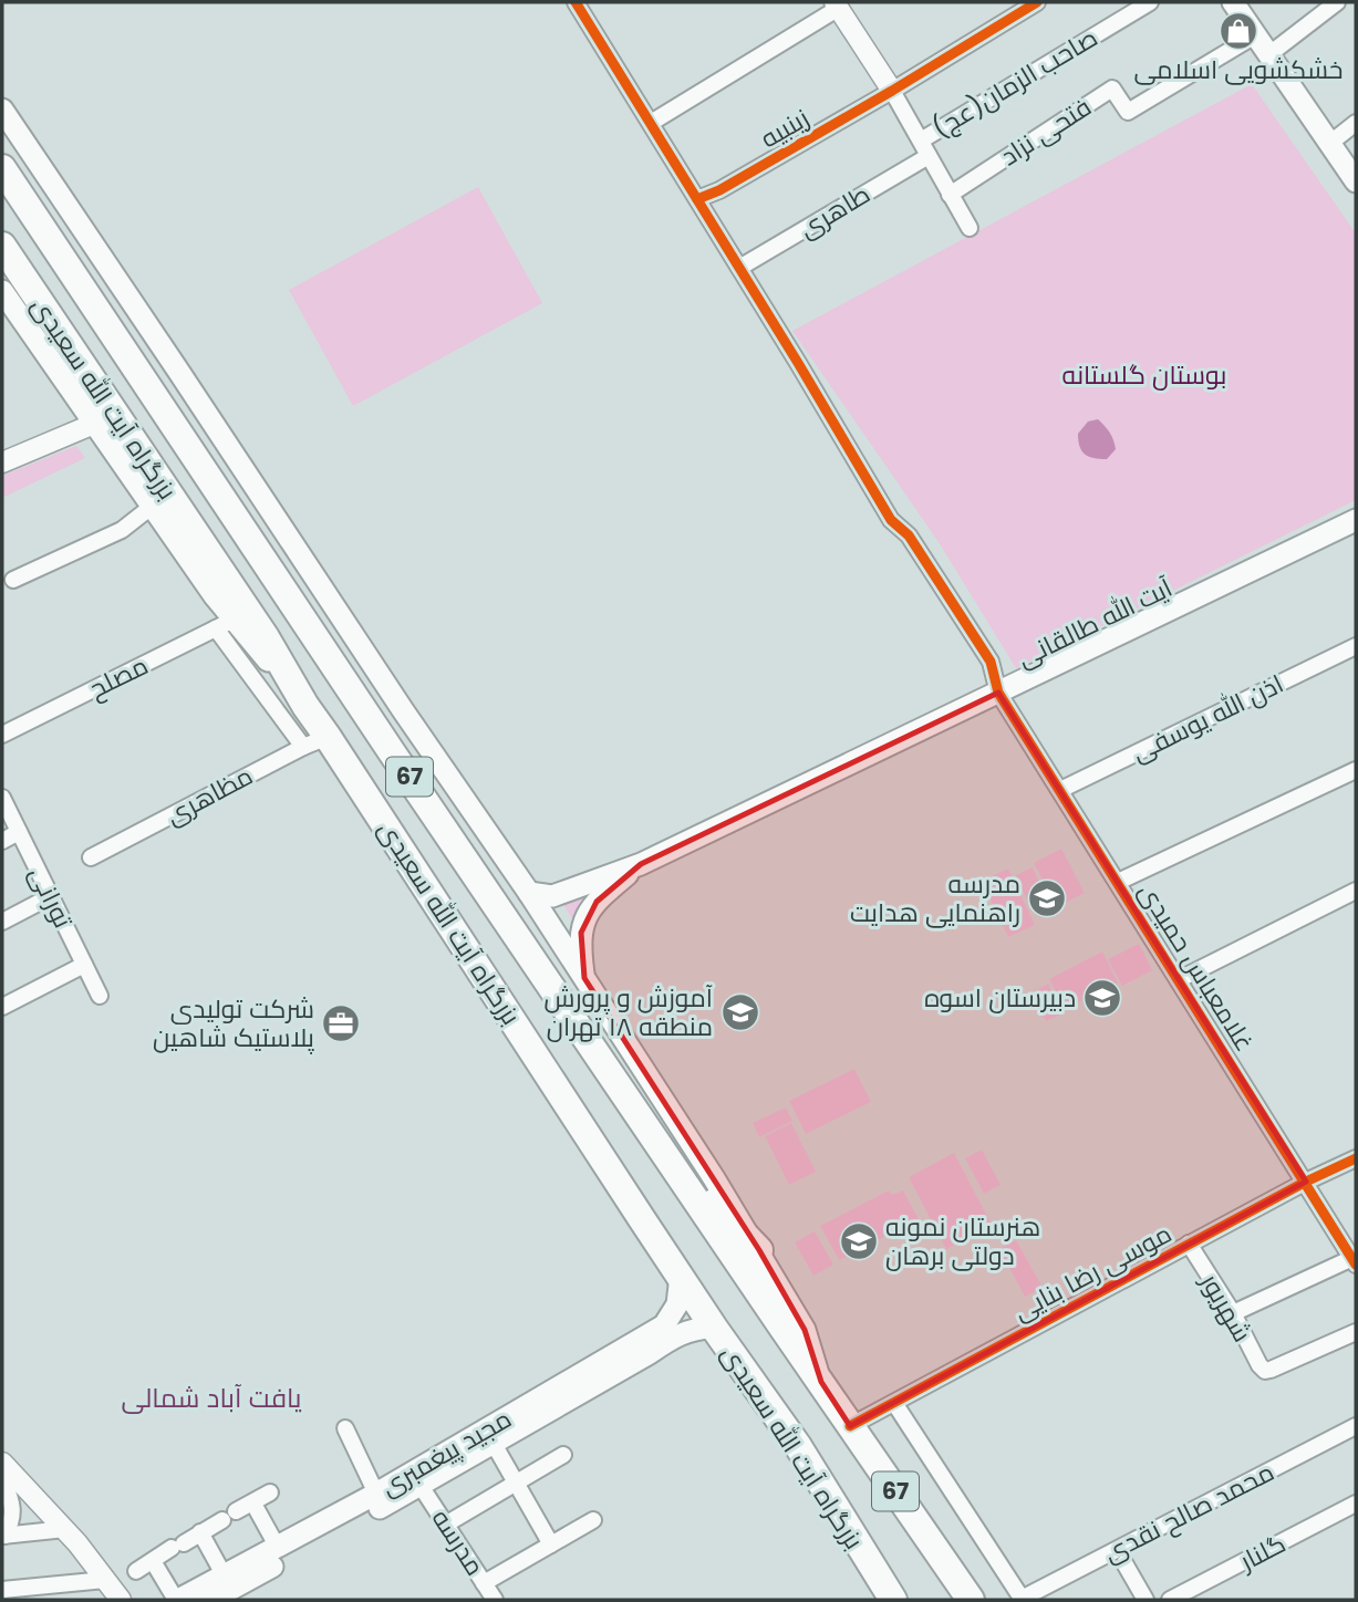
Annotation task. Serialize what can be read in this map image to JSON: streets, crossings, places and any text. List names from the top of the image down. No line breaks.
{"streets":{"highway":["بزرگراه آیت الله سعیدی","67"],"main road":["آیت الله طالقانی","مجید پیغمبری"],"street":["صاحب الزمان(عج)","زینبیه","فتحی نزاد","طاهری","مصلح","اذن الله یوسفی","مظاهری","تورانی","غلامعباس حمیدی","موسی رضا بنایی","شهریور","محمد صالح نقدی","مدرسه","گلنار"]},"crossings":[["زینبیه","غلامعباس حمیدی"],["طاهری","غلامعباس حمیدی"],["بزرگراه آیت الله سعیدی","آیت الله طالقانی"],["بزرگراه آیت الله سعیدی","مظاهری"],["بزرگراه آیت الله سعیدی","موسی رضا بنایی"],["آیت الله طالقانی","غلامعباس حمیدی"],["اذن الله یوسفی","غلامعباس حمیدی"],["غلامعباس حمیدی","موسی رضا بنایی"],["موسی رضا بنایی","شهریور"],["مجید پیغمبری","مدرسه"]],"districts":["یافت آباد شمالی"],"parks":["بوستان گلستانه"],"places":{"shop":["خشکشویی اسلامی"],"school or university":["مدرسه راهنمایی هدایت","دبیرستان اسوه","آموزش و پرورش منطقه ۱۸ تهران","هنرستان نمونه دولتی برهان"],"office":["شرکت تولیدی پلاستیک شاهین"]}}
